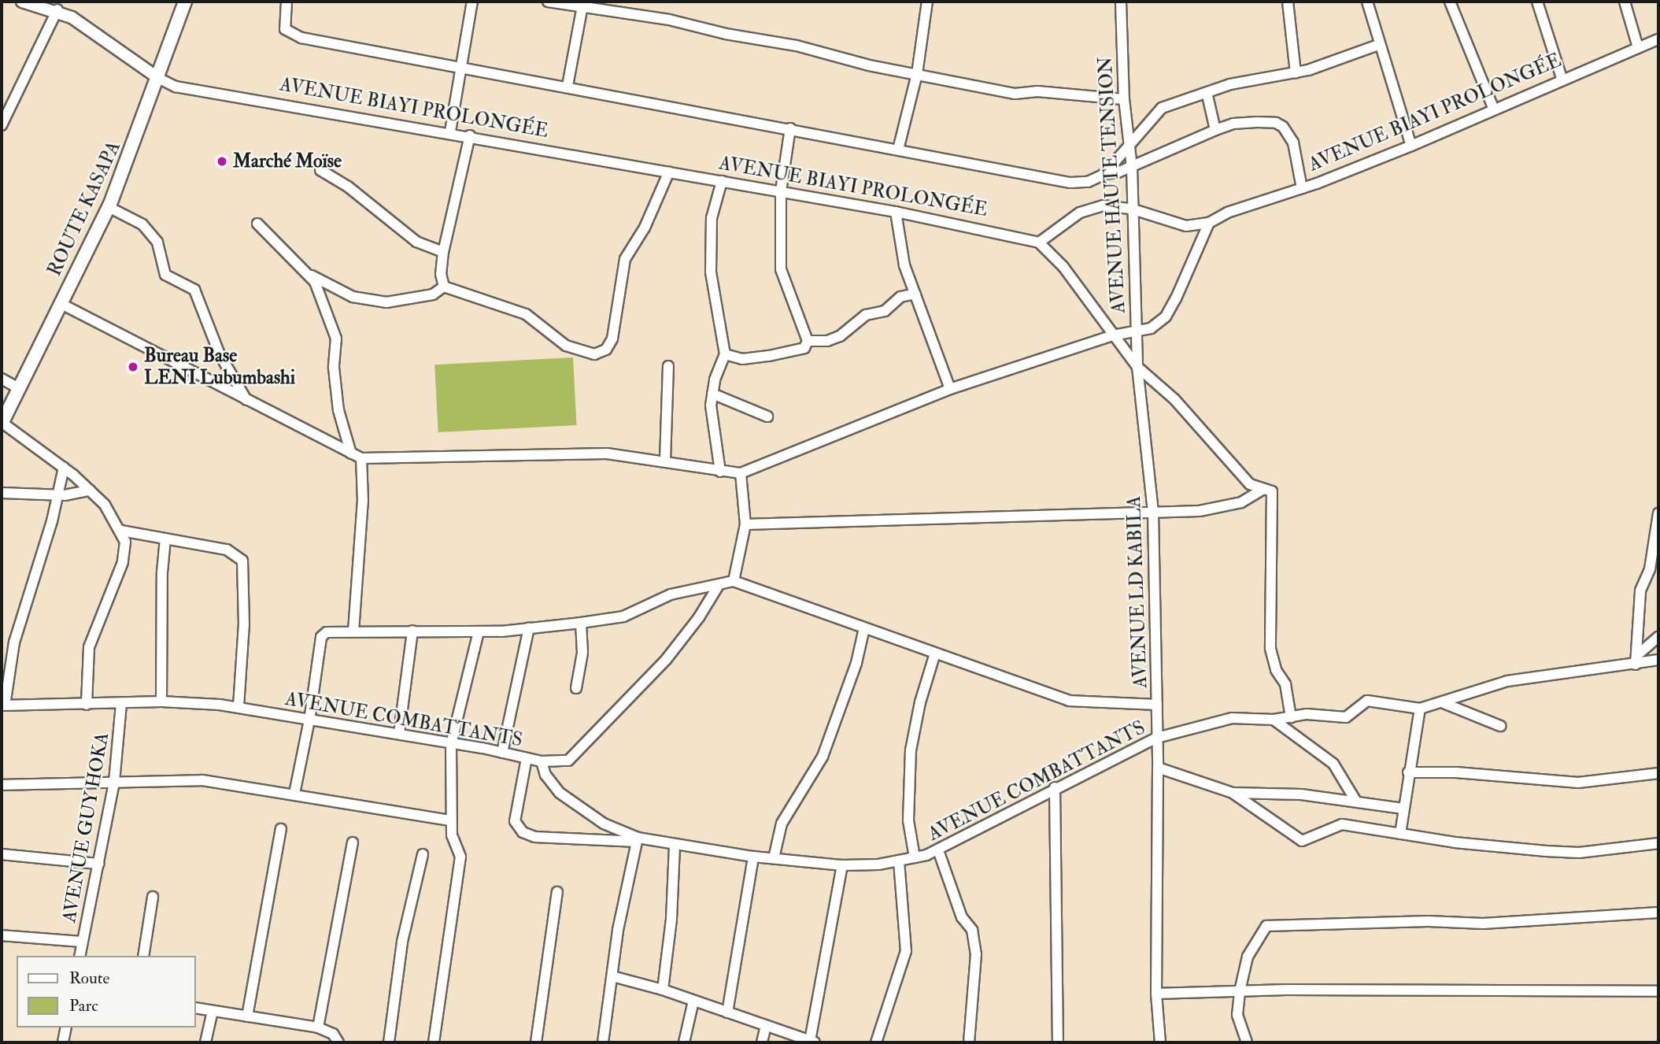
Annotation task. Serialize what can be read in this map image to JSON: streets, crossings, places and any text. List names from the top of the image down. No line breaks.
{"streets":{"main road":["ROUTE KASAPA"],"street":["AVENUE BIAYI PROLONGÉE","AVENUE HAUTE TENSION","AVENUE LD KABILA","AVENUE COMBATTANTS","AVENUE GUY HOKA"]},"crossings":[["AVENUE BIAYI PROLONGÉE","AVENUE HAUTE TENSION"],["AVENUE BIAYI PROLONGÉE","ROUTE KASAPA"],["AVENUE HAUTE TENSION","AVENUE LD KABILA"],["AVENUE LD KABILA","AVENUE COMBATTANTS"],["AVENUE COMBATTANTS","AVENUE GUY HOKA"]],"places":["Marché Moïse","Bureau Base LENI Lubumbashi"],"legend":["Route","Parc"]}
